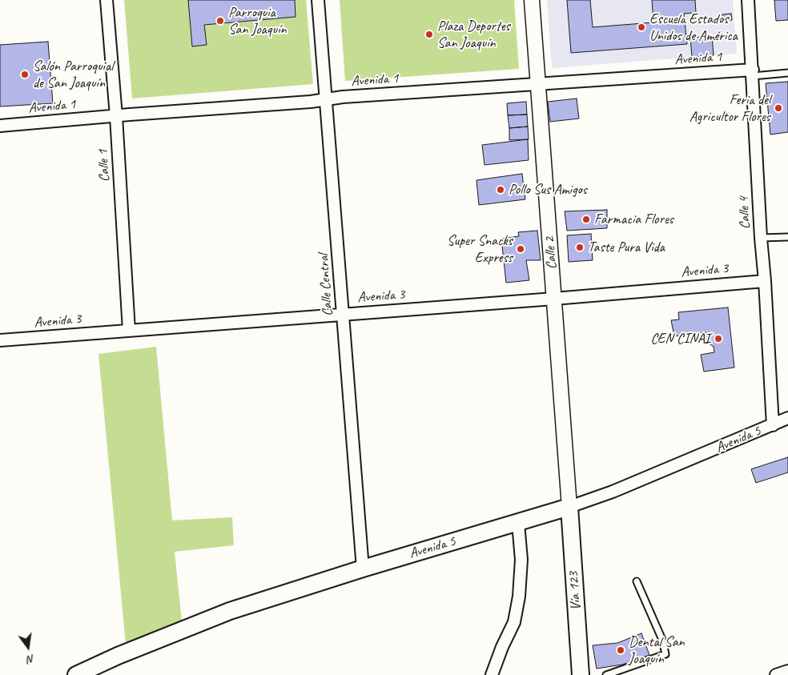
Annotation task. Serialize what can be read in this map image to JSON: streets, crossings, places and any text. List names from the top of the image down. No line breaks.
{"streets":{"main road":["Avenida 5","Vía 123"],"street":["Avenida 1","Calle 1","Calle 4","Calle 2","Avenida 3","Calle Central"]},"crossings":[["Avenida 1","Calle 1"],["Avenida 1","Calle 4"],["Avenida 1","Calle 2"],["Avenida 1","Calle Central"],["Calle 1","Avenida 3"],["Calle 4","Avenida 3"],["Calle 4","Avenida 5"],["Calle 2","Avenida 3"],["Calle 2","Avenida 5"],["Calle 2","Vía 123"],["Avenida 3","Calle Central"],["Calle Central","Avenida 5"],["Avenida 5","Vía 123"]],"places":["Parroquia San Joaquín","Escuela Estados Unidos de América","Plaza Deportes San Joaquín","Salón Parroquial de San Joaquín","Feria del Agricultor Flores","Pollo Sus Amigos","Farmacia Flores","Taste Pura Vida","Super Snacks Express","CEN CINAI","Dental San Joaquín"],"north":"bottom"}
